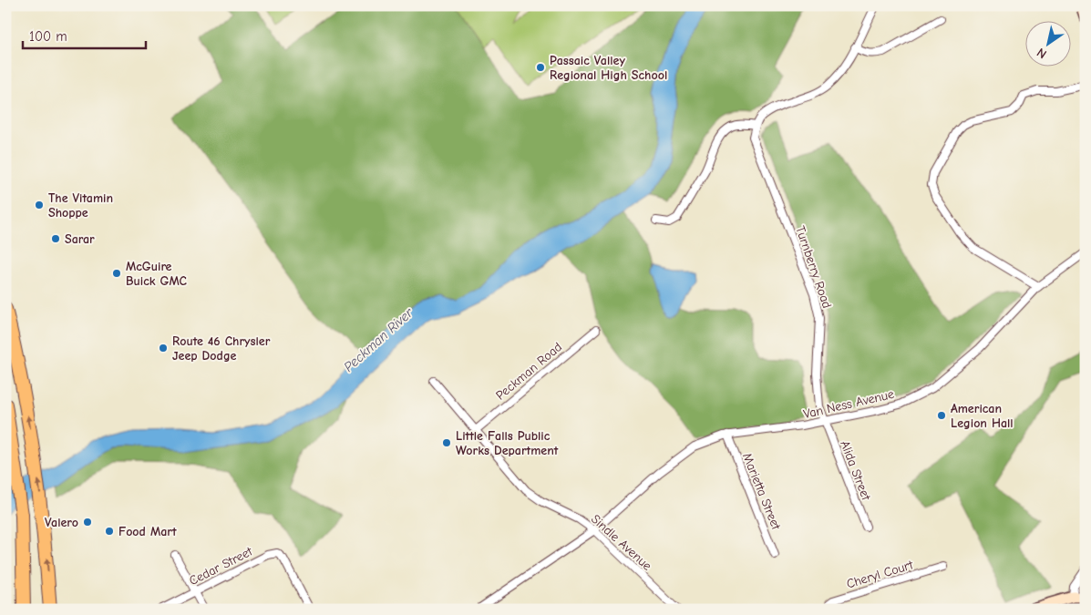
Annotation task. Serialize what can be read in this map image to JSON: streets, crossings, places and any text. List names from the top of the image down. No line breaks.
{"streets":{"street":["Turnberry Road","Peckman Road","Van Ness Avenue","Alida Street","Marietta Street","Sindle Avenue","Cedar Street","Cheryl Court"]},"crossings":[["Turnberry Road","Van Ness Avenue"],["Turnberry Road","Alida Street"],["Peckman Road","Sindle Avenue"],["Van Ness Avenue","Alida Street"],["Van Ness Avenue","Marietta Street"],["Van Ness Avenue","Sindle Avenue"]],"water":["Peckman River"],"places":["Passaic Valley Regional High School","The Vitamin Shoppe","Sarar","McGuire Buick GMC","Route 46 Chrysler Jeep Dodge","American Legion Hall","Little Falls Public Works Department","Valero","Food Mart"],"scale_bar":"100 m","north":"bottom left"}
